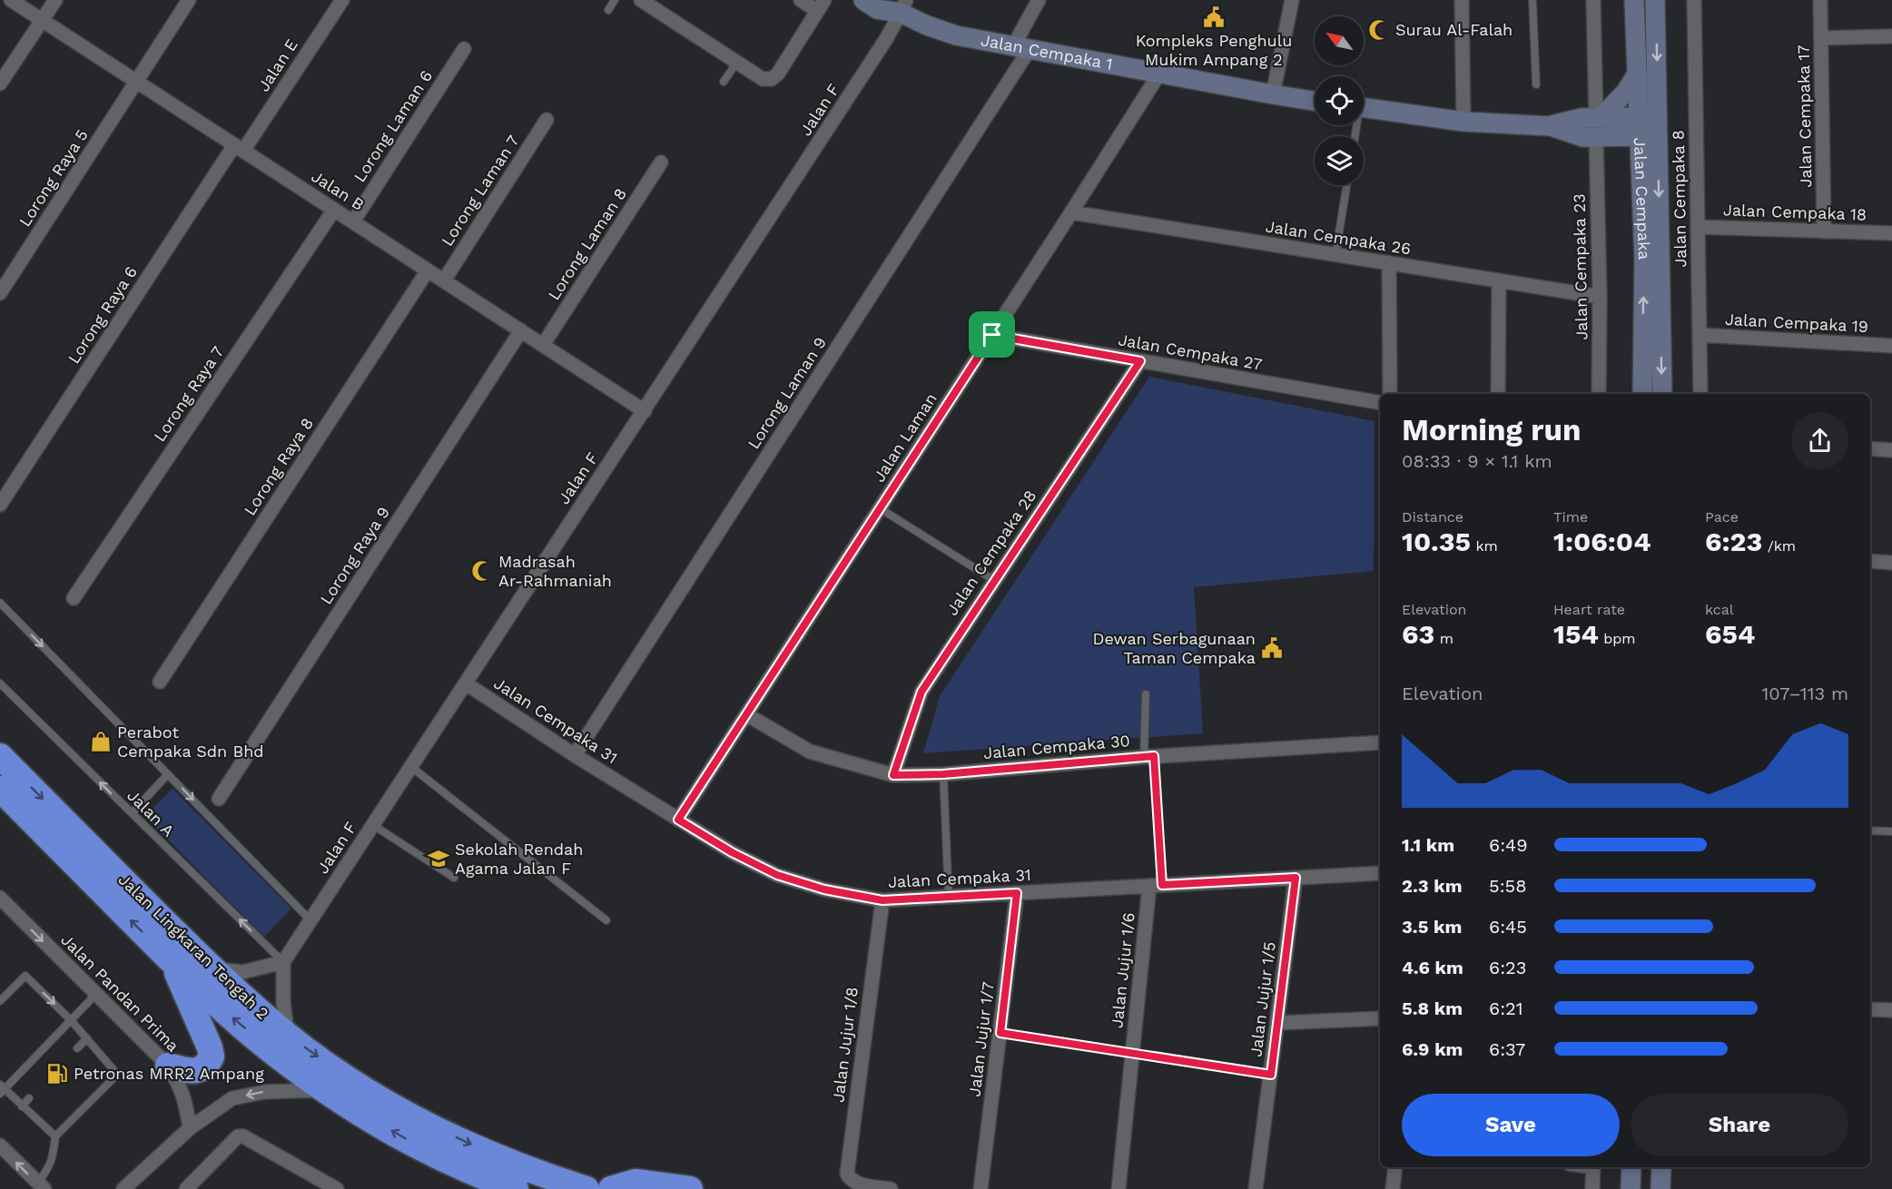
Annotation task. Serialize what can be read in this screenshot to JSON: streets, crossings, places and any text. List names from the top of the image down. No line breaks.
{"streets":{"highway":["Jalan Lingkaran Tengah 2"],"main road":["Jalan Cempaka 1","Jalan Cempaka"],"street":["Jalan E","Jalan F","Jalan Cempaka 17","Lorong Laman 6","Lorong Raya 5","Jalan B","Lorong Laman 7","Jalan Cempaka 8","Jalan Cempaka 18","Jalan Cempaka 26","Lorong Laman 8","Jalan Cempaka 23","Lorong Raya 6","Jalan Cempaka 19","Jalan Cempaka 27","Lorong Laman 9","Lorong Raya 7","Jalan Laman","Lorong Raya 8","Jalan Cempaka 28","Lorong Raya 9","Jalan Cempaka 31","Jalan Cempaka 30","Jalan Jujur 1/6","Jalan Pandan Prima","Jalan Jujur 1/5","Jalan Jujur 1/7","Jalan Jujur 1/8"],"lane":["Jalan A"]},"crossings":[["Jalan Cempaka 1","Jalan F"],["Jalan Cempaka 1","Lorong Laman 9"],["Jalan Cempaka 1","Jalan Laman"],["Jalan E","Jalan B"],["Jalan E","Lorong Raya 6"],["Jalan F","Jalan B"],["Jalan F","Jalan Cempaka 31"],["Jalan F","Jalan A"],["Jalan Cempaka 17","Jalan Cempaka 18"],["Lorong Laman 6","Jalan B"],["Lorong Raya 5","Jalan B"],["Jalan B","Lorong Laman 7"],["Jalan B","Lorong Laman 8"],["Jalan B","Lorong Raya 6"],["Jalan B","Lorong Raya 7"],["Jalan B","Lorong Raya 8"],["Jalan B","Lorong Raya 9"],["Jalan Cempaka 8","Jalan Cempaka 18"],["Jalan Cempaka 8","Jalan Cempaka 19"],["Jalan Cempaka 26","Jalan Cempaka 23"],["Jalan Cempaka 26","Jalan Laman"],["Jalan Cempaka 27","Jalan Laman"],["Jalan Cempaka 27","Jalan Cempaka 28"],["Lorong Laman 9","Jalan Cempaka 31"],["Jalan Laman","Jalan Cempaka 31"],["Jalan Laman","Jalan Cempaka 30"],["Jalan Cempaka 28","Jalan Cempaka 30"],["Jalan Cempaka 31","Jalan Jujur 1/6"],["Jalan Cempaka 31","Jalan Jujur 1/5"],["Jalan Cempaka 31","Jalan Jujur 1/7"],["Jalan Cempaka 31","Jalan Jujur 1/8"]],"one_way":["Jalan Pandan Prima"],"places":{"public building":["Kompleks Penghulu Mukim Ampang 2","Dewan Serbagunaan Taman Cempaka"],"mosque":["Surau Al-Falah","Madrasah Ar-Rahmaniah"],"shop":["Perabot Cempaka Sdn Bhd"],"school or university":["Sekolah Rendah Agama Jalan F"],"fuel station":["Petronas MRR2 Ampang"]},"north":"top left","page":{"heading":["Morning run","08:33 · 9 × 1.1 km"],"stats":[["Distance","10.35 km"],["Time","1:06:04"],["Pace","6:23 /km"],["Elevation","63 m"],["Heart rate","154 bpm"],["kcal","654"]],"chart":["Elevation","107–113 m"],"list":[{"name":"1.1 km","note":"6:49"},{"name":"2.3 km","note":"5:58"},{"name":"3.5 km","note":"6:45"},{"name":"4.6 km","note":"6:23"},{"name":"5.8 km","note":"6:21"},{"name":"6.9 km","note":"6:37"}],"buttons":["Save","Share"]}}
